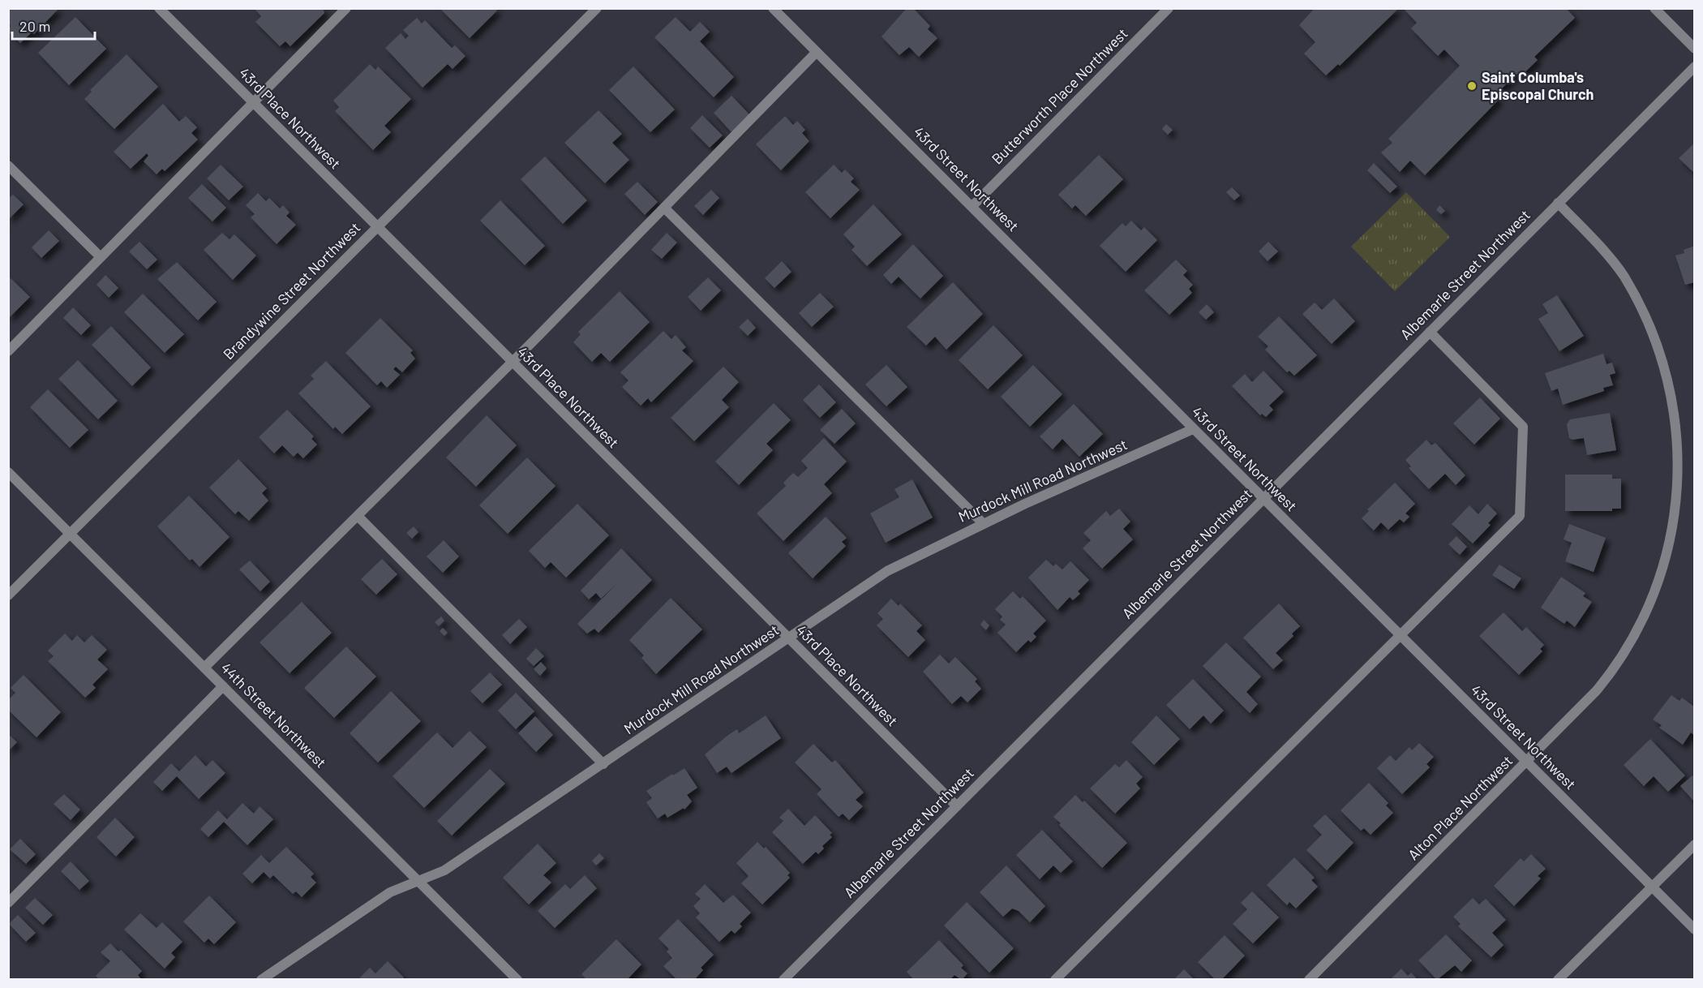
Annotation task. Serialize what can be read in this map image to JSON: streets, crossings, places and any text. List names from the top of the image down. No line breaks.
{"streets":{"street":["Butterworth Place Northwest","43rd Place Northwest","43rd Street Northwest","Albemarle Street Northwest","Brandywine Street Northwest","Murdock Mill Road Northwest","44th Street Northwest","Alton Place Northwest"]},"crossings":[["Butterworth Place Northwest","43rd Street Northwest"],["43rd Place Northwest","Albemarle Street Northwest"],["43rd Place Northwest","Brandywine Street Northwest"],["43rd Place Northwest","Murdock Mill Road Northwest"],["43rd Street Northwest","Albemarle Street Northwest"],["43rd Street Northwest","Murdock Mill Road Northwest"],["43rd Street Northwest","Alton Place Northwest"],["Albemarle Street Northwest","Alton Place Northwest"],["Brandywine Street Northwest","44th Street Northwest"],["Murdock Mill Road Northwest","44th Street Northwest"]],"places":["Saint Columba's Episcopal Church"],"scale_bar":"20 m"}
